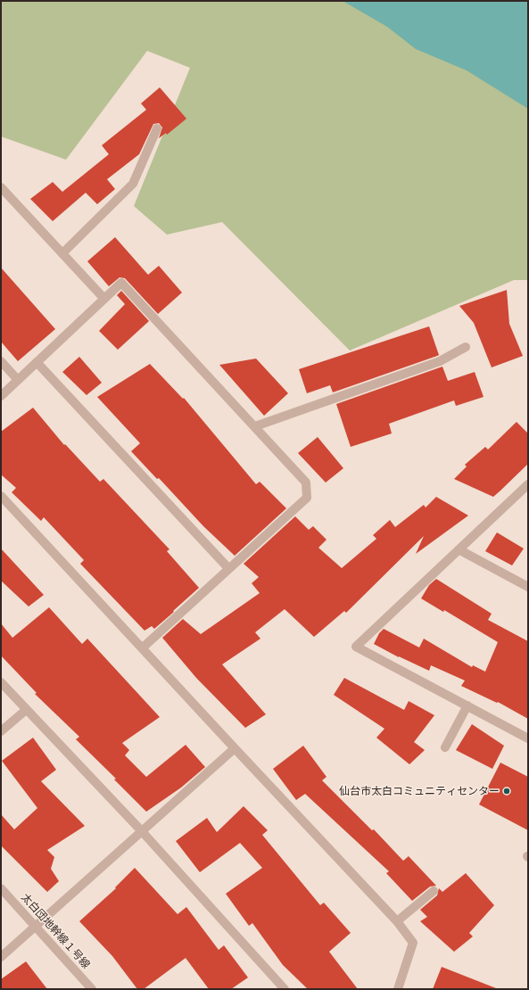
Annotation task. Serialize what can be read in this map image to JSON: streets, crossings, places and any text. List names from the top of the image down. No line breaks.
{"streets":{"street":["太白団地幹線１号線"]},"places":["仙台市太白コミュニティセンター"]}
